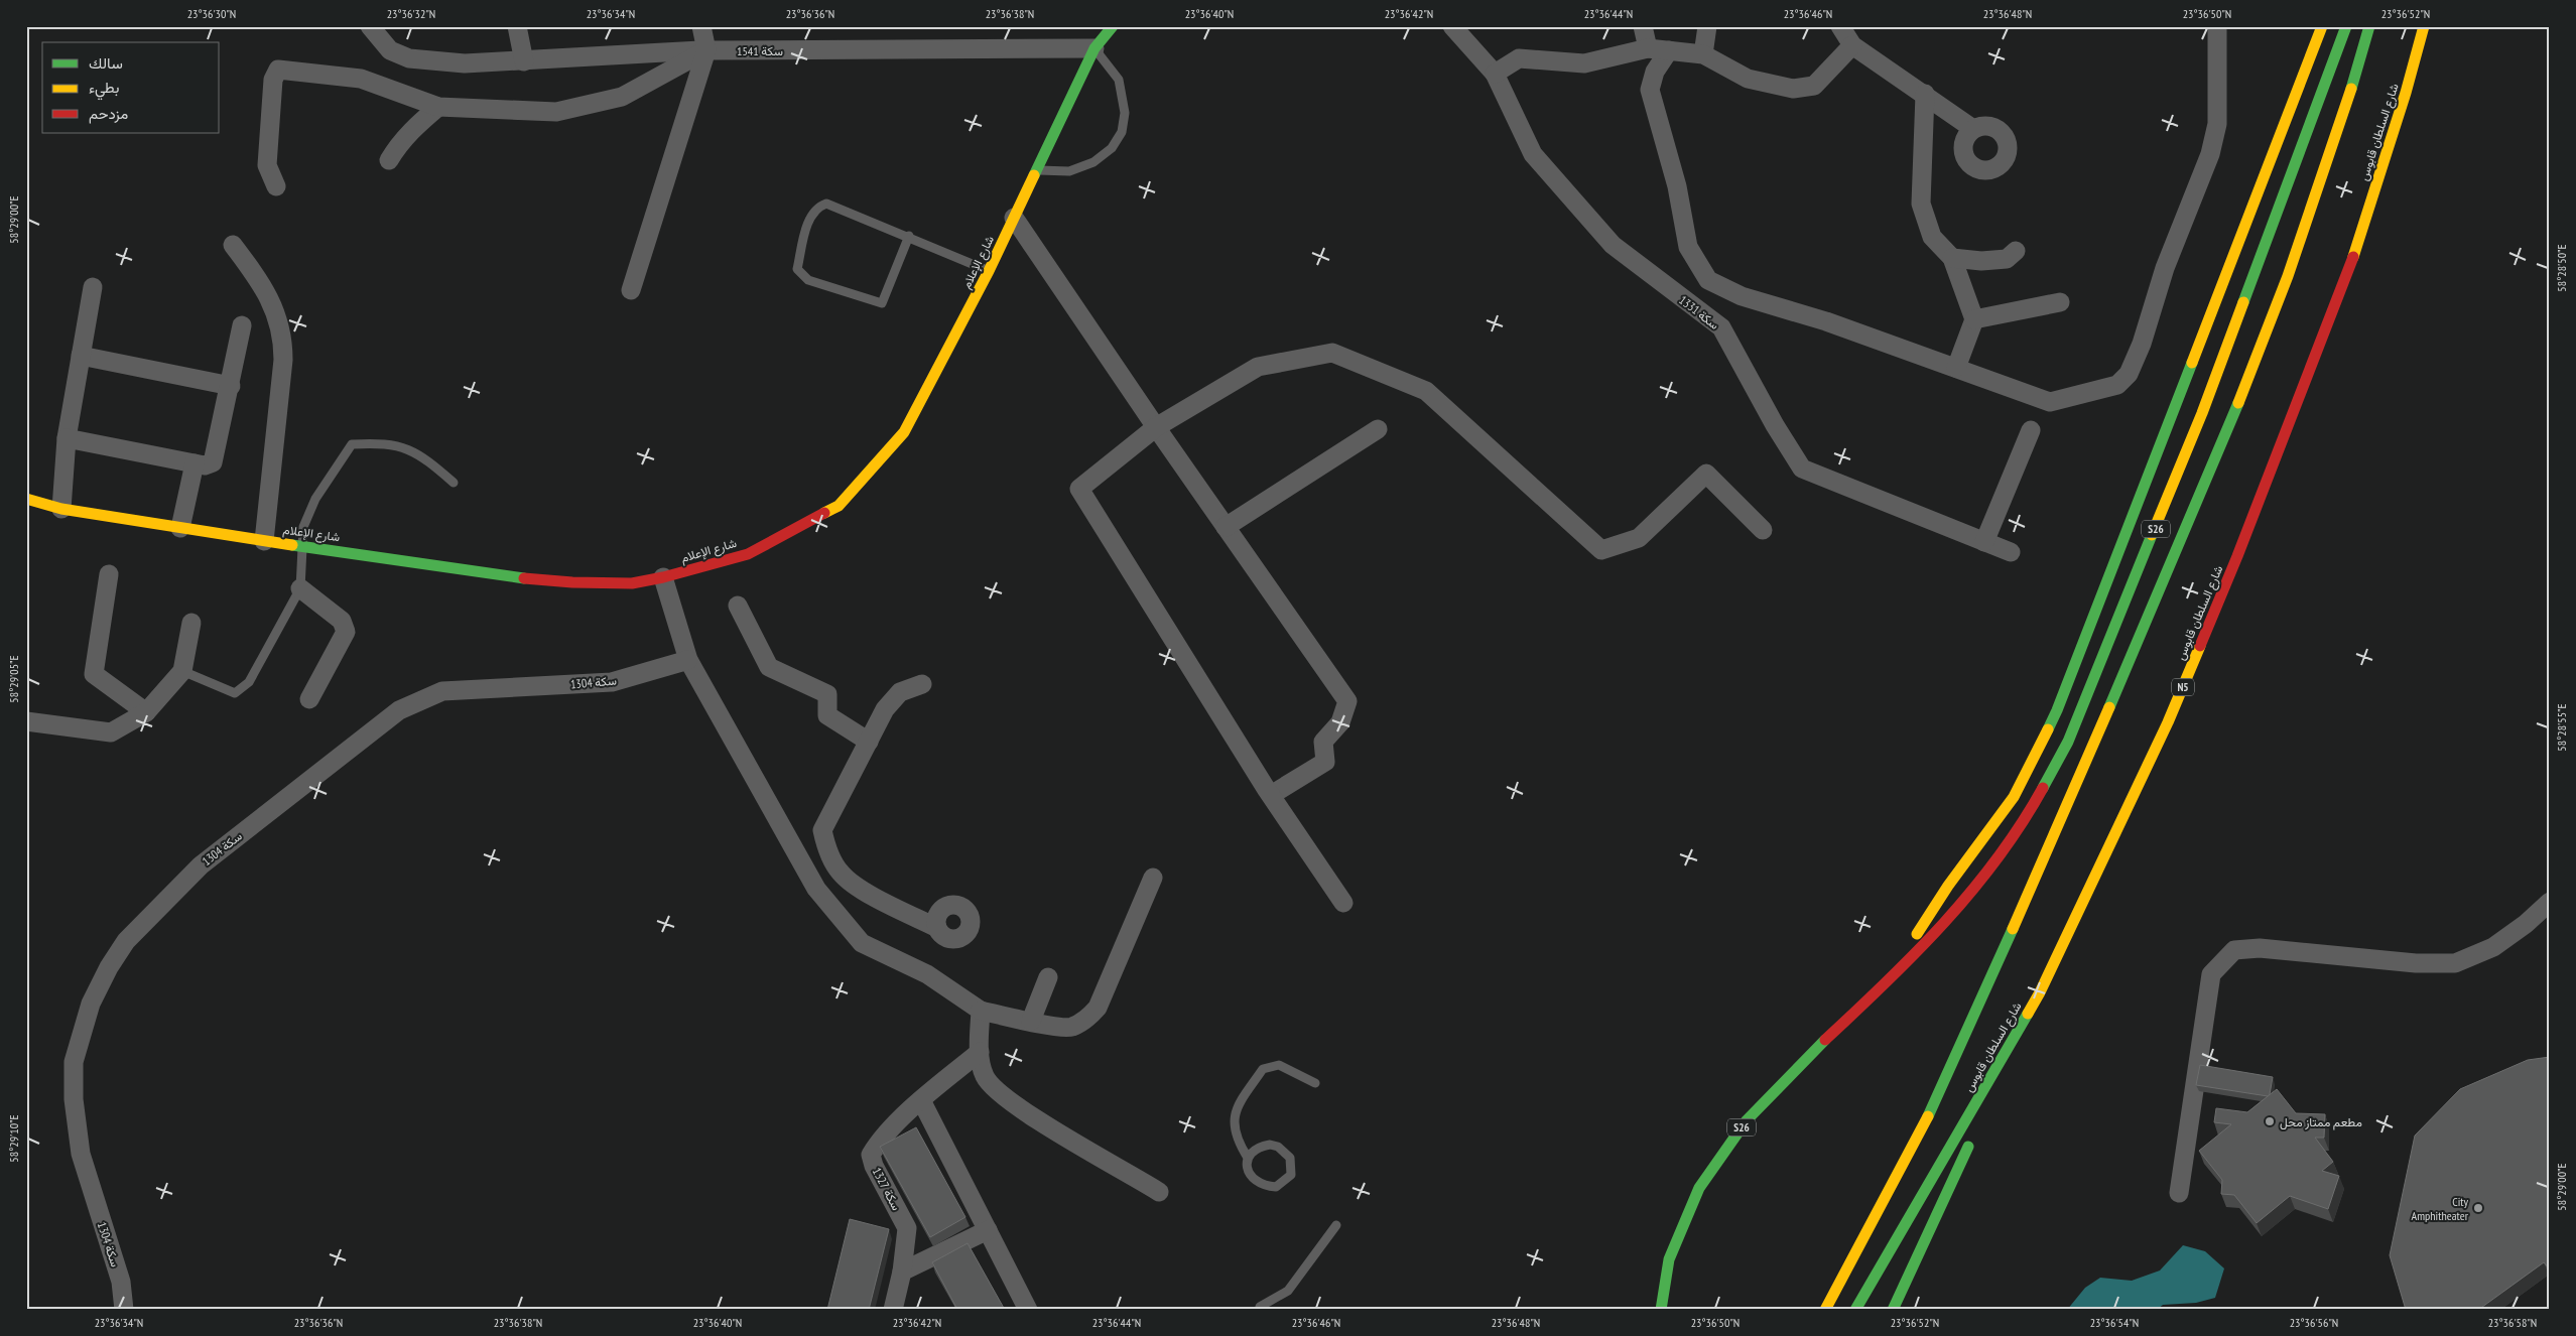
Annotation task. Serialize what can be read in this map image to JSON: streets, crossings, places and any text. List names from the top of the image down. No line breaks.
{"streets":{"main road":["شارع السلطان قابوس","شارع الإعلام","S26","N5"],"street":["سكة 1541","سكة 1331","سكة 1304","سكة 1327"]},"crossings":[["سكة 1541","شارع الإعلام"]],"places":["مطعم ممتاز محل","City Amphitheater"],"legend":["سالك","بطيء","مزدحم"],"coordinates":["23°36'30\"N","23°36'32\"N","23°36'34\"N","23°36'36\"N","23°36'38\"N","23°36'40\"N","23°36'42\"N","23°36'44\"N","23°36'46\"N","23°36'48\"N","23°36'50\"N","23°36'52\"N","58°29'00\"E","58°28'50\"E","58°29'05\"E","58°28'55\"E","58°29'10\"E","23°36'54\"N","23°36'56\"N","23°36'58\"N"]}
